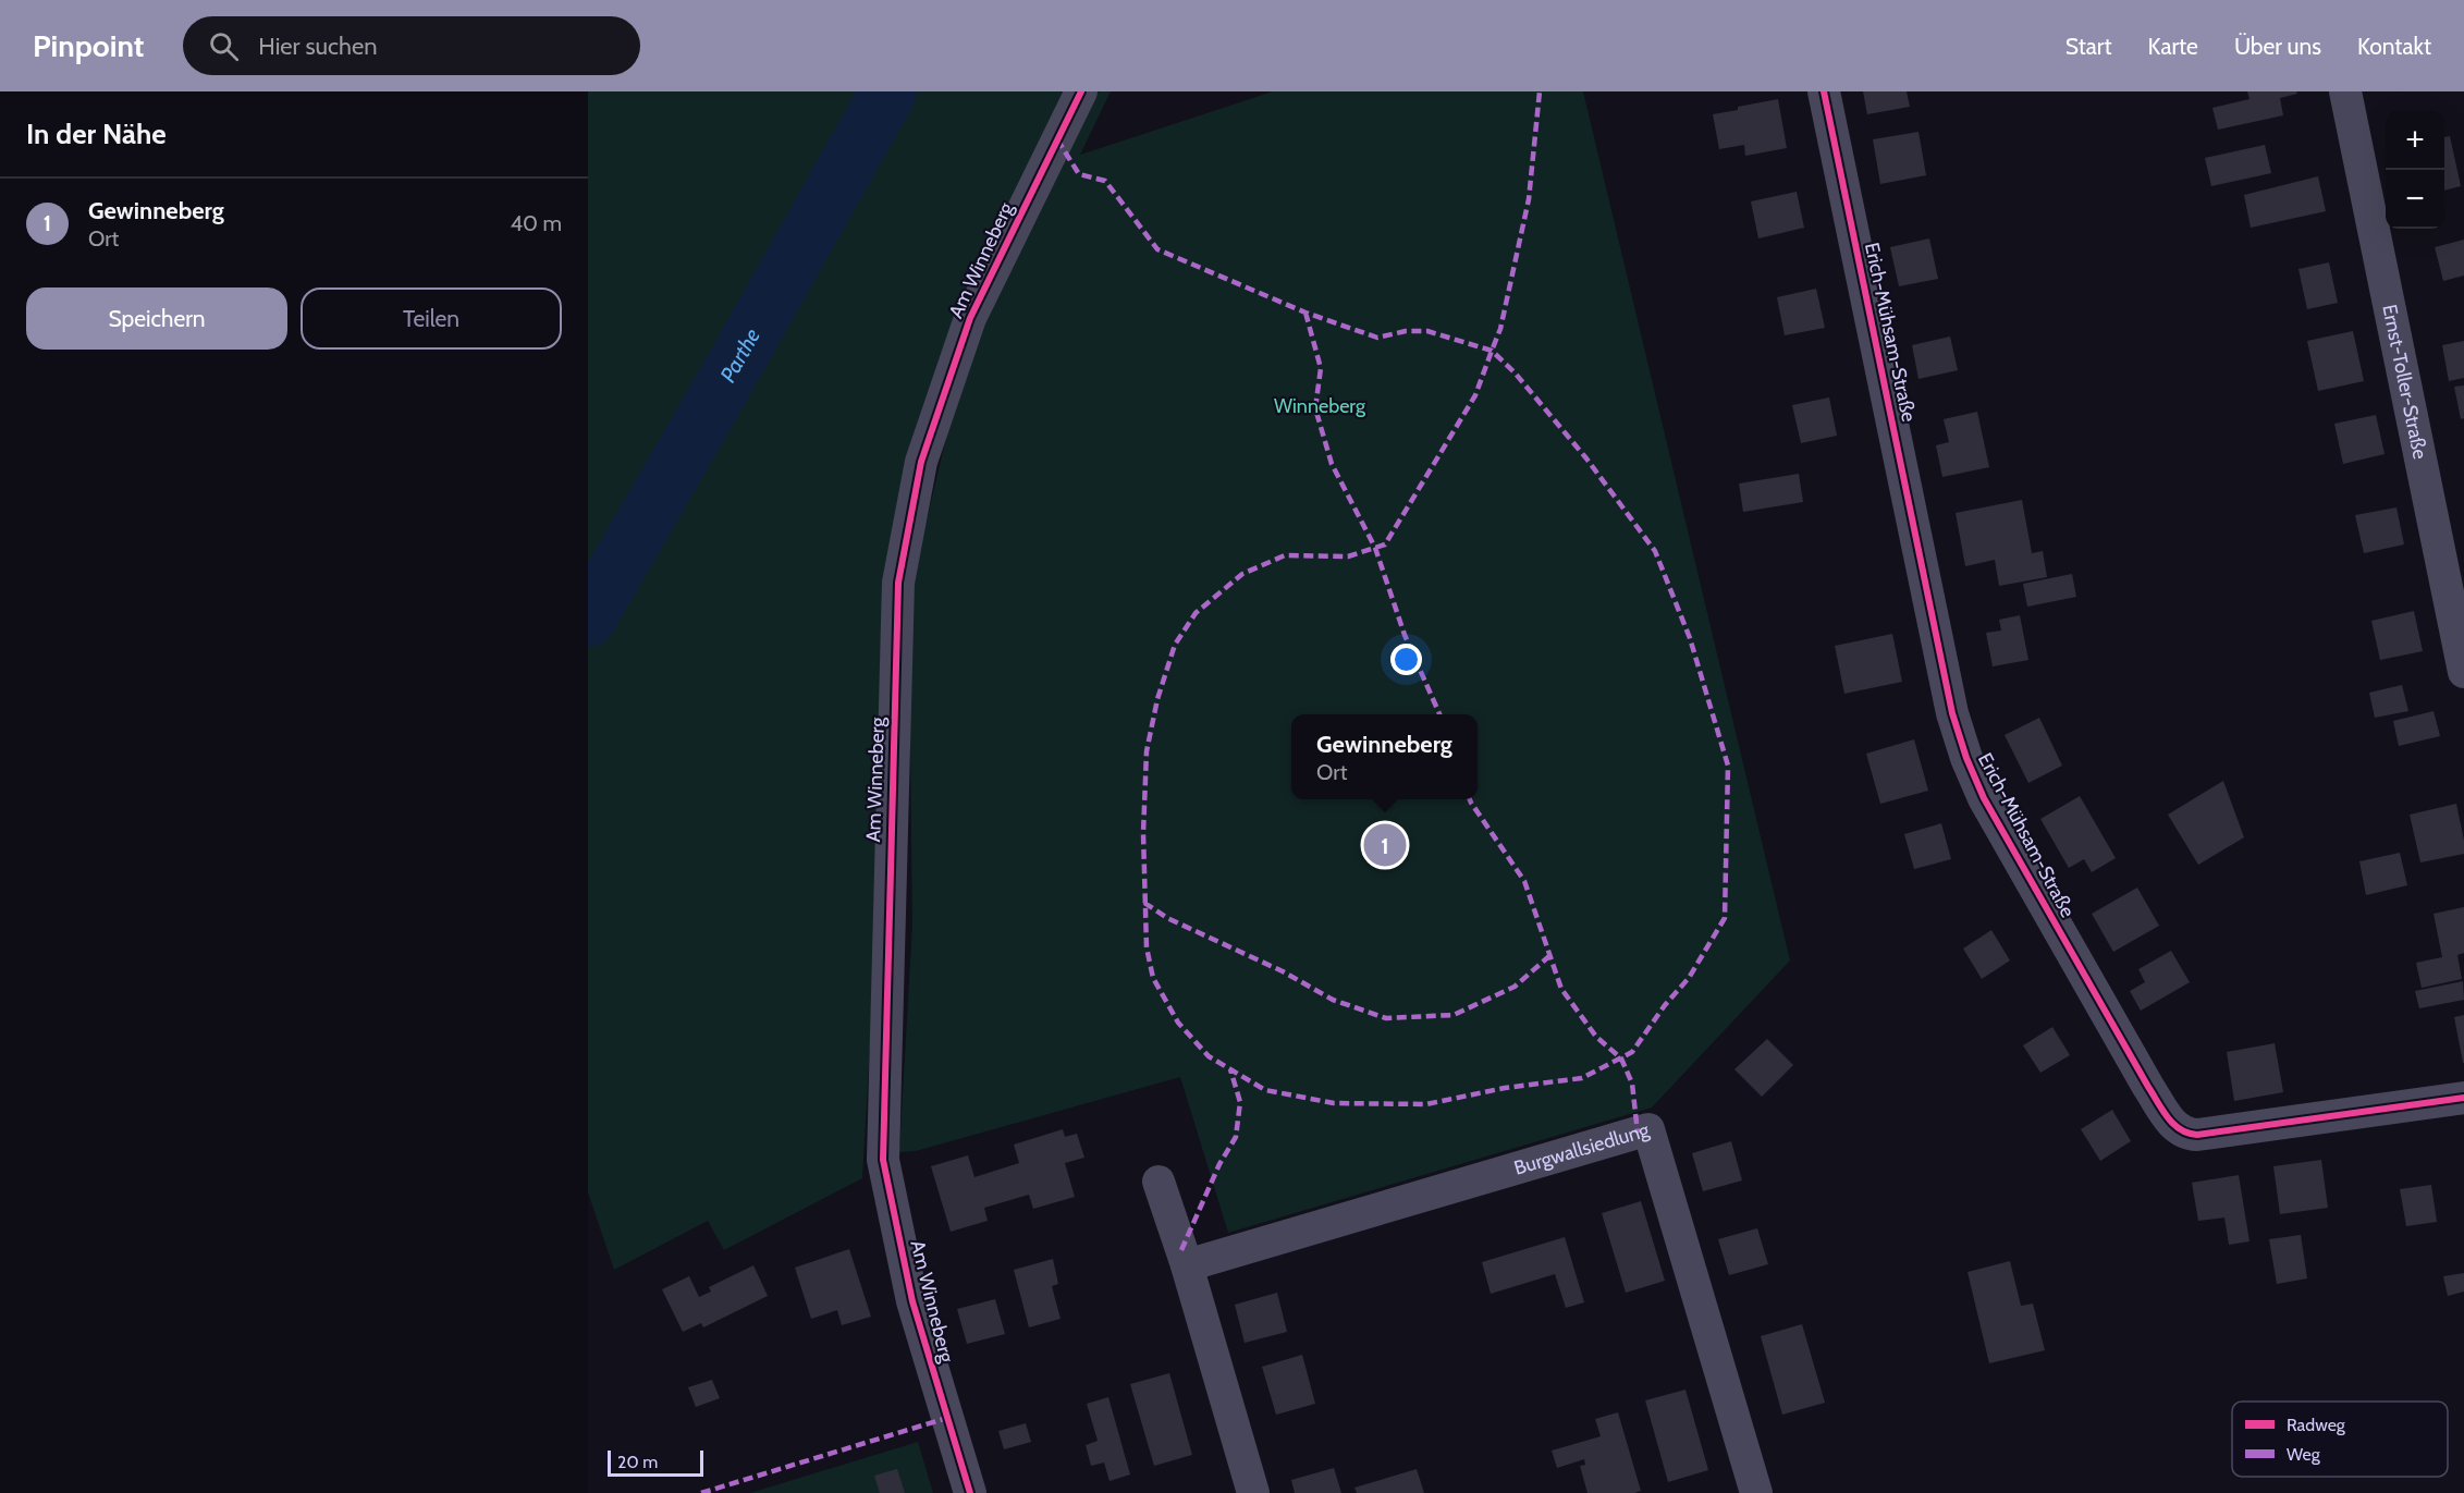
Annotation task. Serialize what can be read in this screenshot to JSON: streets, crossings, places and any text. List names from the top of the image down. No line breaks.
{"streets":{"street":["Am Winneberg","Erich-Mühsam-Straße","Ernst-Toller-Straße","Burgwallsiedlung"]},"water":["Parthe"],"parks":["Winneberg"],"legend":["Radweg","Weg"],"scale_bar":"20 m","page":{"header":"Pinpoint","search":"Hier suchen","nav":["Start","Karte","Über uns","Kontakt"],"heading":"In der Nähe","map_buttons":["+","−"],"list":[{"mark":"1","name":"Gewinneberg","note":"Ort","value":"40 m"}],"buttons":["Speichern","Teilen"],"popup":["Gewinneberg","Ort"],"pins":"1","scale":"20 m"}}
